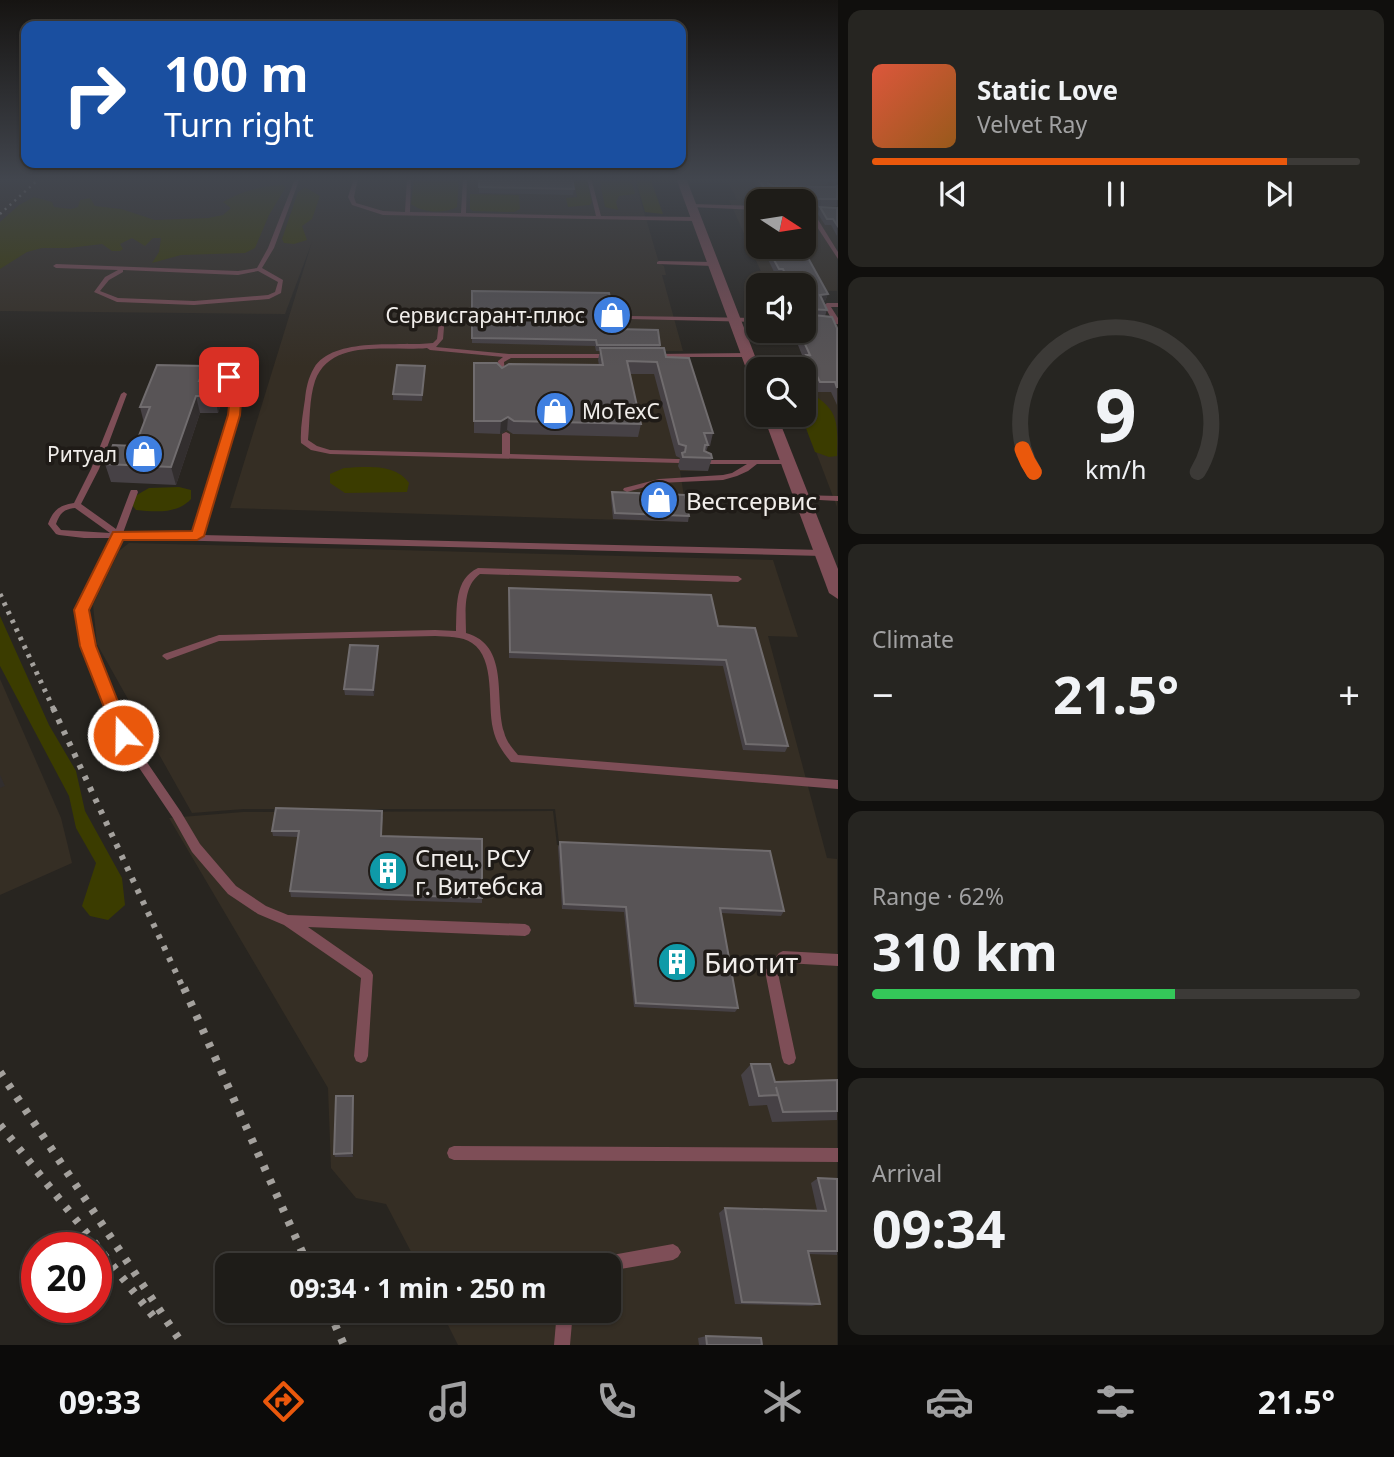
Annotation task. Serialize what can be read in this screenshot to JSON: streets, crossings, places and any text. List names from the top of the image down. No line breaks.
{"places":{"shop":["Сервисгарант-плюс","MoTexC","Ритуал","Вестсервис"],"building":["Спец. РСУ г. Витебска","Биотит"]},"north":"right","page":{"turn":["100 m","Turn right"],"song":["Static Love","Velvet Ray"],"tile":["Climate",["Range · 62%","310 km"],["Arrival","09:34"]],"heat":["−","21.5°","+"],"limit":"20","trip":"09:34 · 1 min · 250 m","tabs":["09:33","21.5°"],"gauge":["9","km/h"]}}
